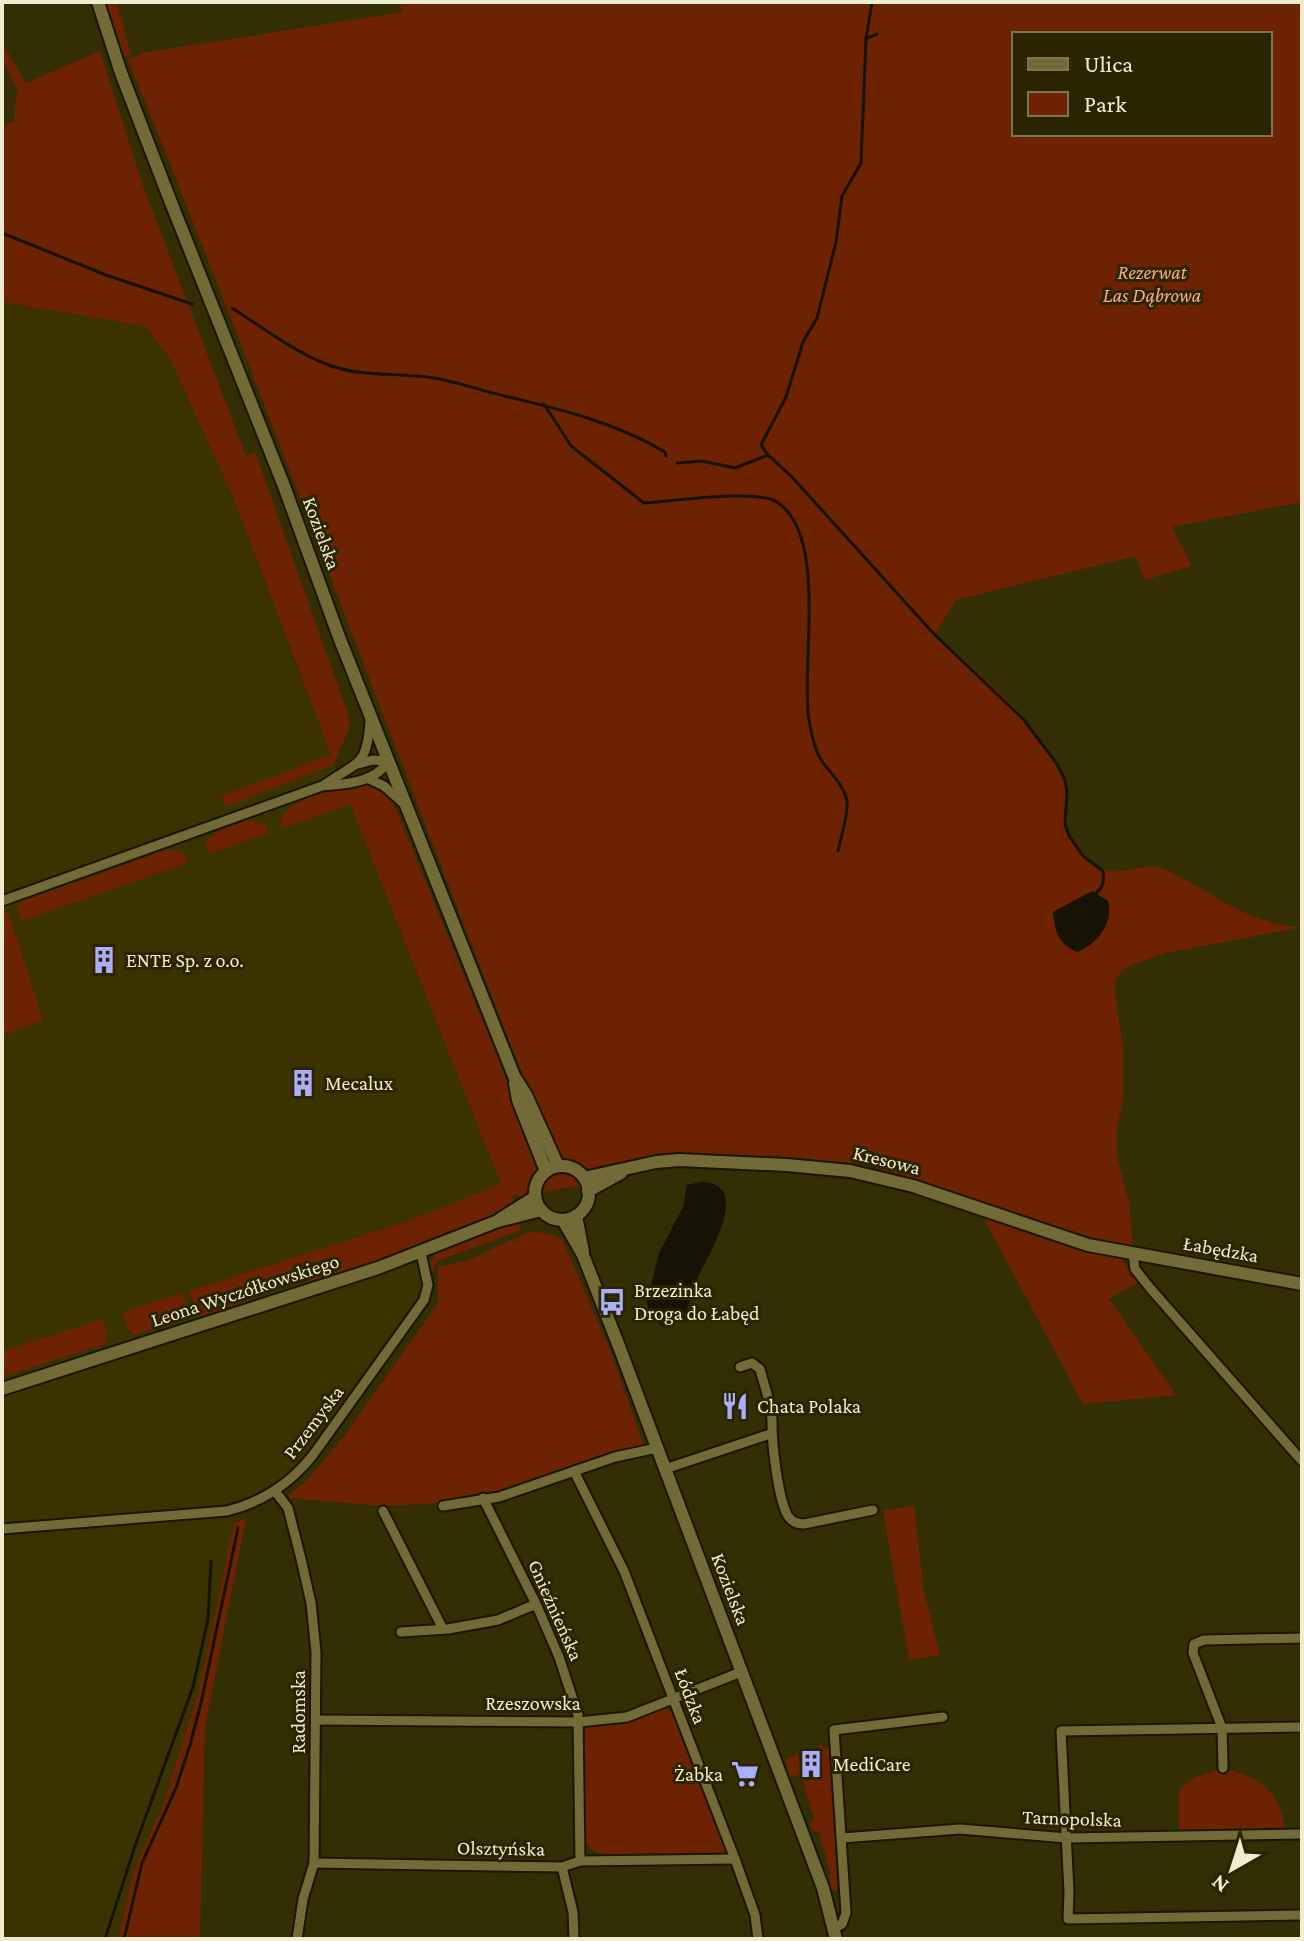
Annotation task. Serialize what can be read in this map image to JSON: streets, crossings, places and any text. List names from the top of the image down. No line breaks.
{"streets":{"street":["Kozielska","Kresowa","Łabędzka","Leona Wyczółkowskiego","Przemyska","Gnieźnieńska","Łódzka","Rzeszowska","Radomska","Tarnopolska","Olsztyńska"]},"crossings":[["Kozielska","Kresowa"],["Kozielska","Leona Wyczółkowskiego"],["Kozielska","Rzeszowska"],["Kresowa","Łabędzka"],["Kresowa","Leona Wyczółkowskiego"],["Leona Wyczółkowskiego","Przemyska"],["Przemyska","Radomska"],["Gnieźnieńska","Rzeszowska"],["Gnieźnieńska","Olsztyńska"],["Łódzka","Rzeszowska"],["Łódzka","Olsztyńska"],["Rzeszowska","Radomska"],["Radomska","Olsztyńska"]],"parks":["Rezerwat Las Dąbrowa"],"places":{"building":["ENTE Sp. z o.o.","Mecalux","MediCare"],"bus stop":["Brzezinka Droga do Łabęd"],"restaurant":["Chata Polaka"],"supermarket":["Żabka"]},"legend":["Ulica","Park"],"north":"bottom left"}
